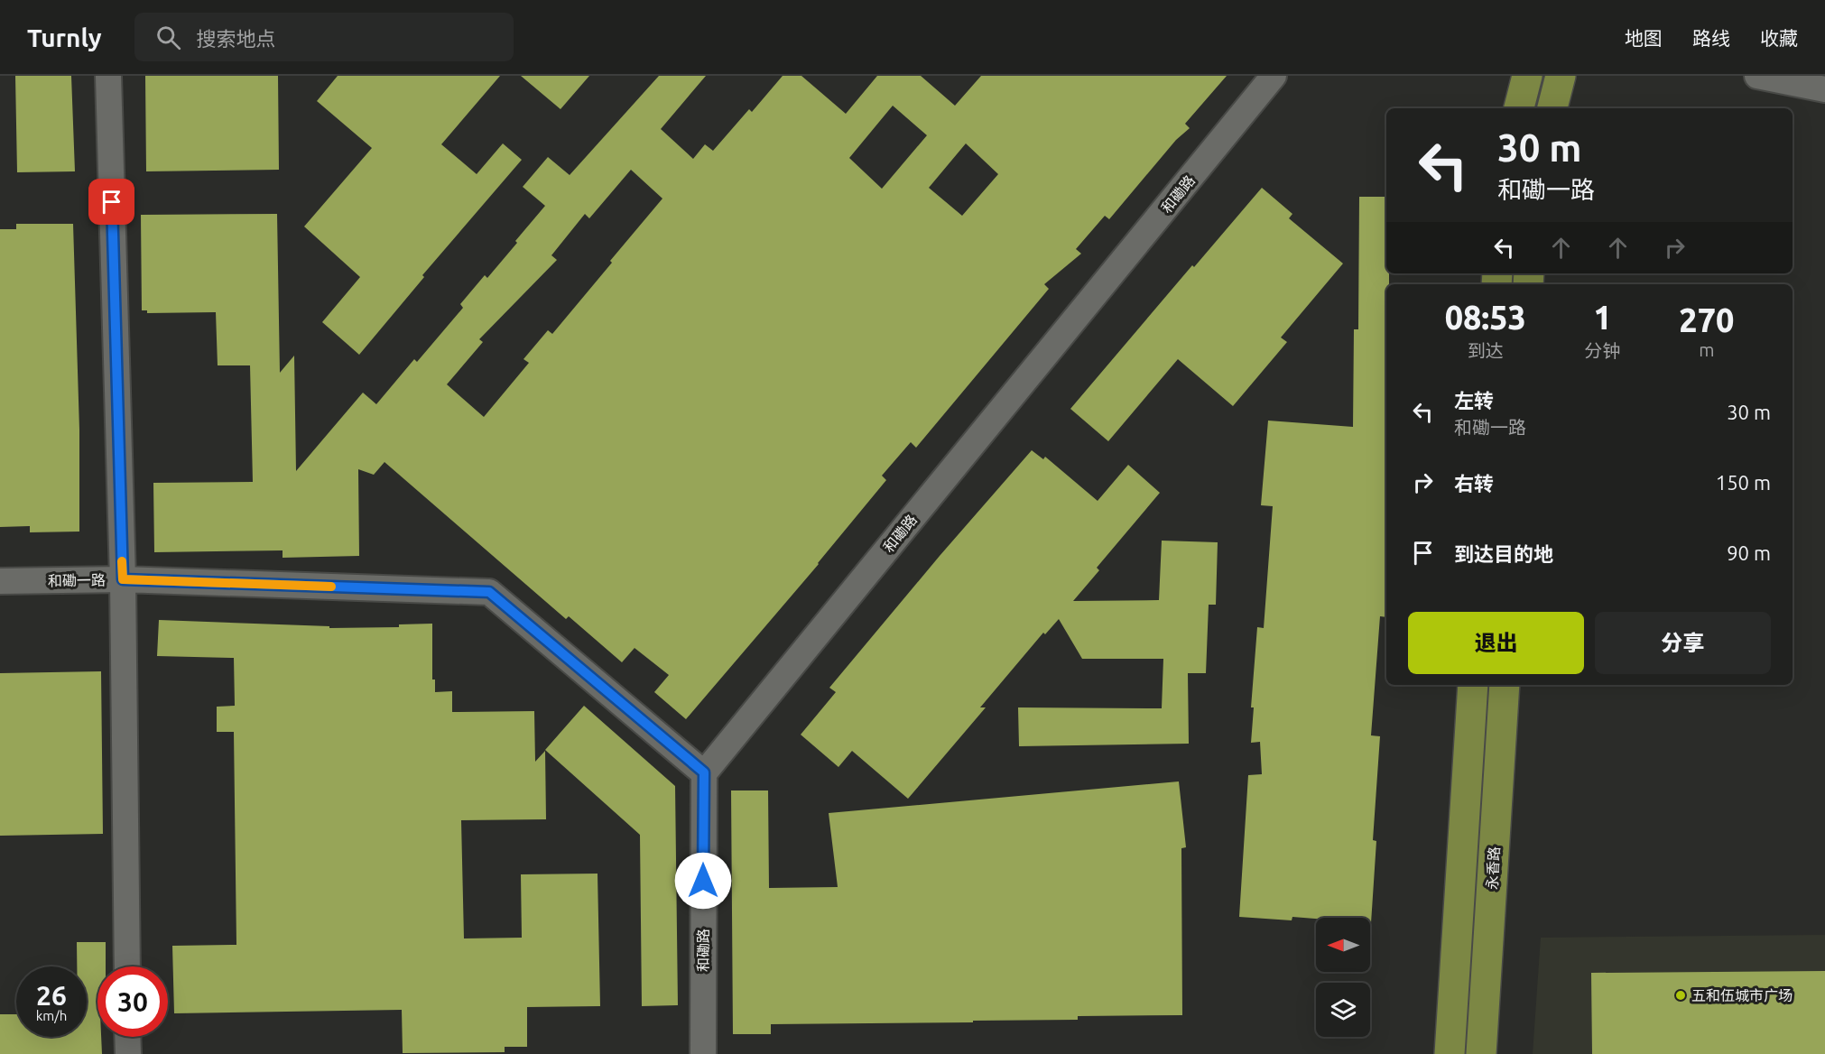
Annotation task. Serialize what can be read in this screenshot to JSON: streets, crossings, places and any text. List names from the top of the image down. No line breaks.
{"streets":{"main road":["永香路"],"street":["和磡路","和磡一路"]},"crossings":[["和磡路","和磡一路"]],"places":["五和伍城市广场"],"north":"left","page":{"header":"Turnly","search":"搜索地点","nav":["地图","路线","收藏"],"turn":["30 m","和磡一路"],"eta":["08:53","到达","1","分钟","270","m"],"list":[{"name":"左转","note":"和磡一路","value":"30 m"},{"name":"右转","value":"150 m"},{"name":"到达目的地","value":"90 m"}],"buttons":["退出","分享"],"speed":"26 km/h","limit":"30"}}
